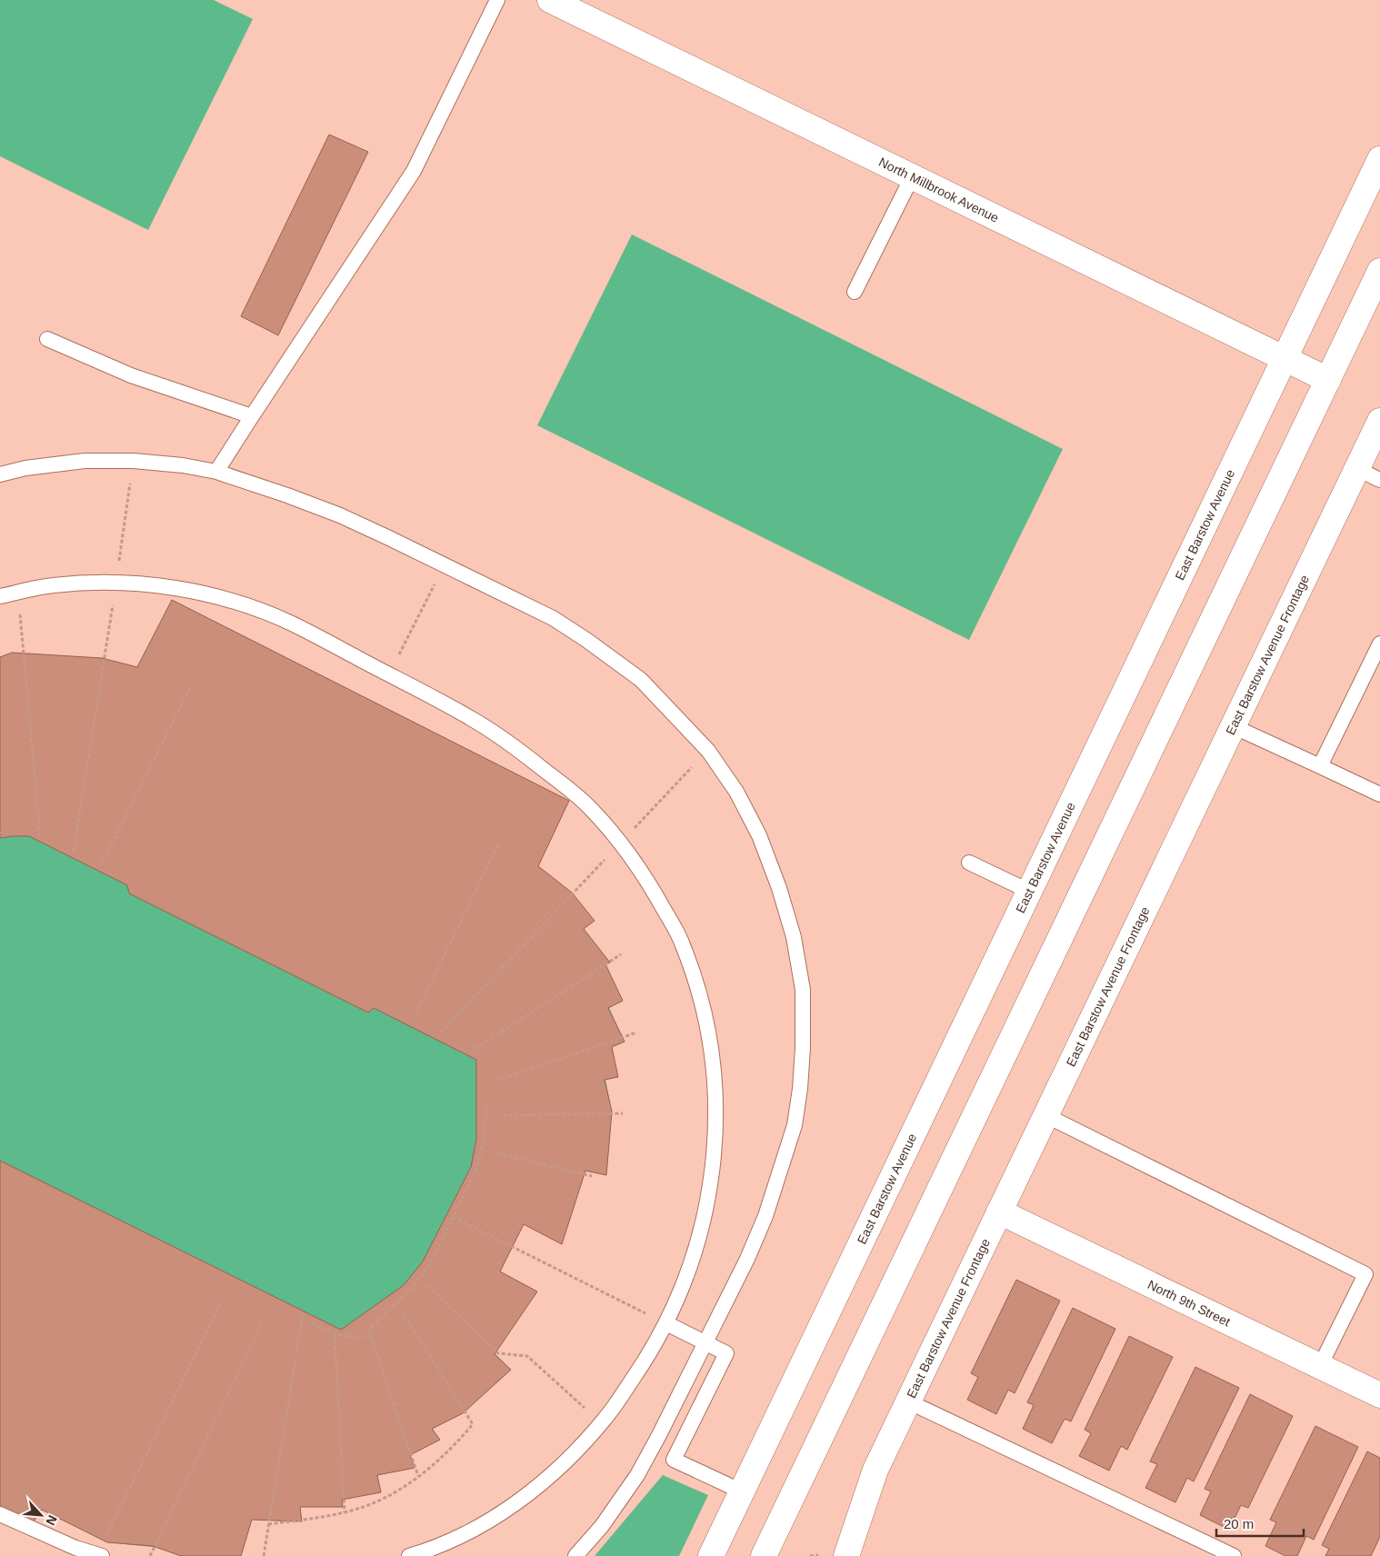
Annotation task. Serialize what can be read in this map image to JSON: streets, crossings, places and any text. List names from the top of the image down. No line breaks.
{"streets":{"main road":["North Millbrook Avenue","East Barstow Avenue","East Barstow Avenue Frontage","North 9th Street"]},"crossings":[["North Millbrook Avenue","East Barstow Avenue"],["East Barstow Avenue Frontage","North 9th Street"]],"scale_bar":"20 m","north":"bottom right"}
